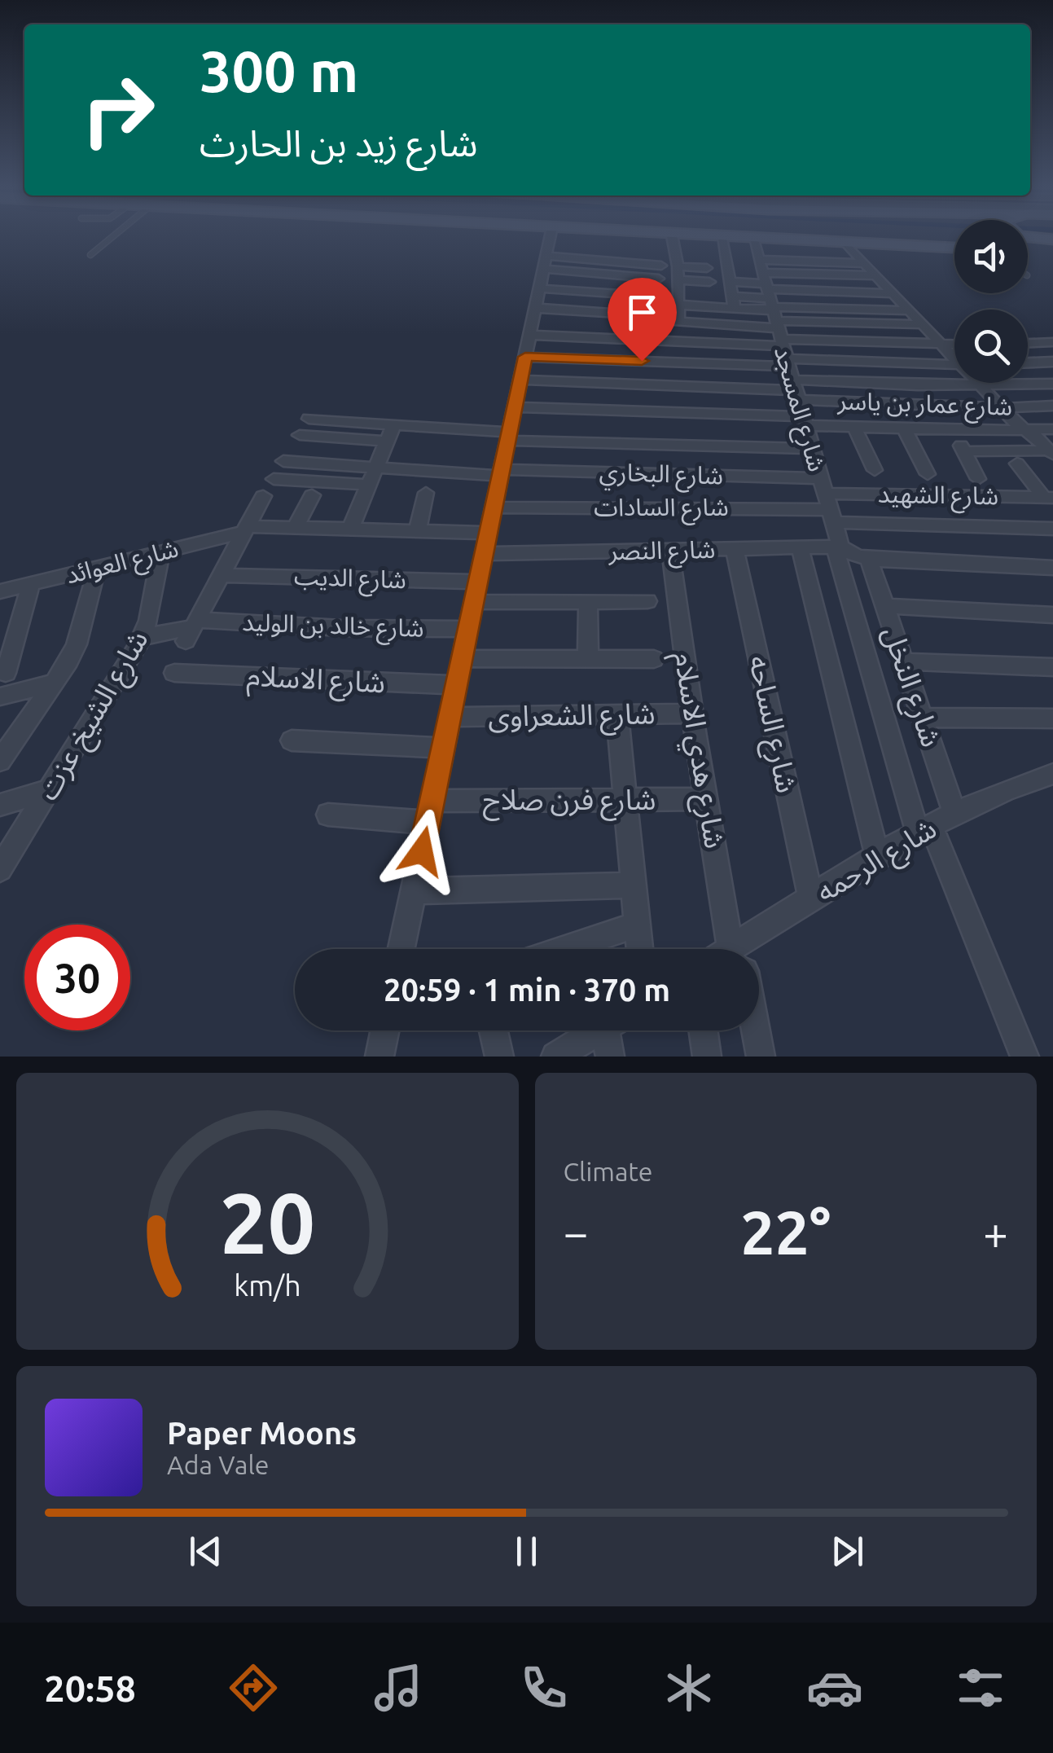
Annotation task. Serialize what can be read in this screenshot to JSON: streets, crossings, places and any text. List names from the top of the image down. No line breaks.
{"streets":{"street":["شارع عمار بن ياسر","شارع المسجد","شارع البخاري","شارع الشهيد","شارع السادات","شارع النصر","شارع العوائد","شارع الديب","شارع خالد بن الوليد","شارع الاسلام","شارع النخل","شارع الشيخ عزت","شارع الشعراوى","شارع الساحه","شارع هدي الاسلام","شارع فرن صلاح","شارع الرحمه"]},"crossings":[["شارع عمار بن ياسر","شارع المسجد"],["شارع المسجد","شارع البخاري"],["شارع المسجد","شارع الشهيد"],["شارع المسجد","شارع السادات"],["شارع المسجد","شارع النصر"],["شارع المسجد","شارع الرحمه"],["شارع البخاري","شارع الشهيد"],["شارع البخاري","شارع السادات"],["شارع الشهيد","شارع السادات"],["شارع النصر","شارع الساحه"],["شارع النصر","شارع هدي الاسلام"],["شارع العوائد","شارع الشيخ عزت"],["شارع خالد بن الوليد","شارع الشيخ عزت"],["شارع النخل","شارع الرحمه"],["شارع الشعراوى","شارع هدي الاسلام"],["شارع الساحه","شارع الرحمه"],["شارع هدي الاسلام","شارع فرن صلاح"]],"page":{"turn":["300 m","شارع زيد بن الحارث"],"limit":"30","trip":"20:59 · 1 min · 370 m","tile":"Climate","heat":["−","22°","+"],"song":["Paper Moons","Ada Vale"],"tabs":"20:58","gauge":["20","km/h"]}}
